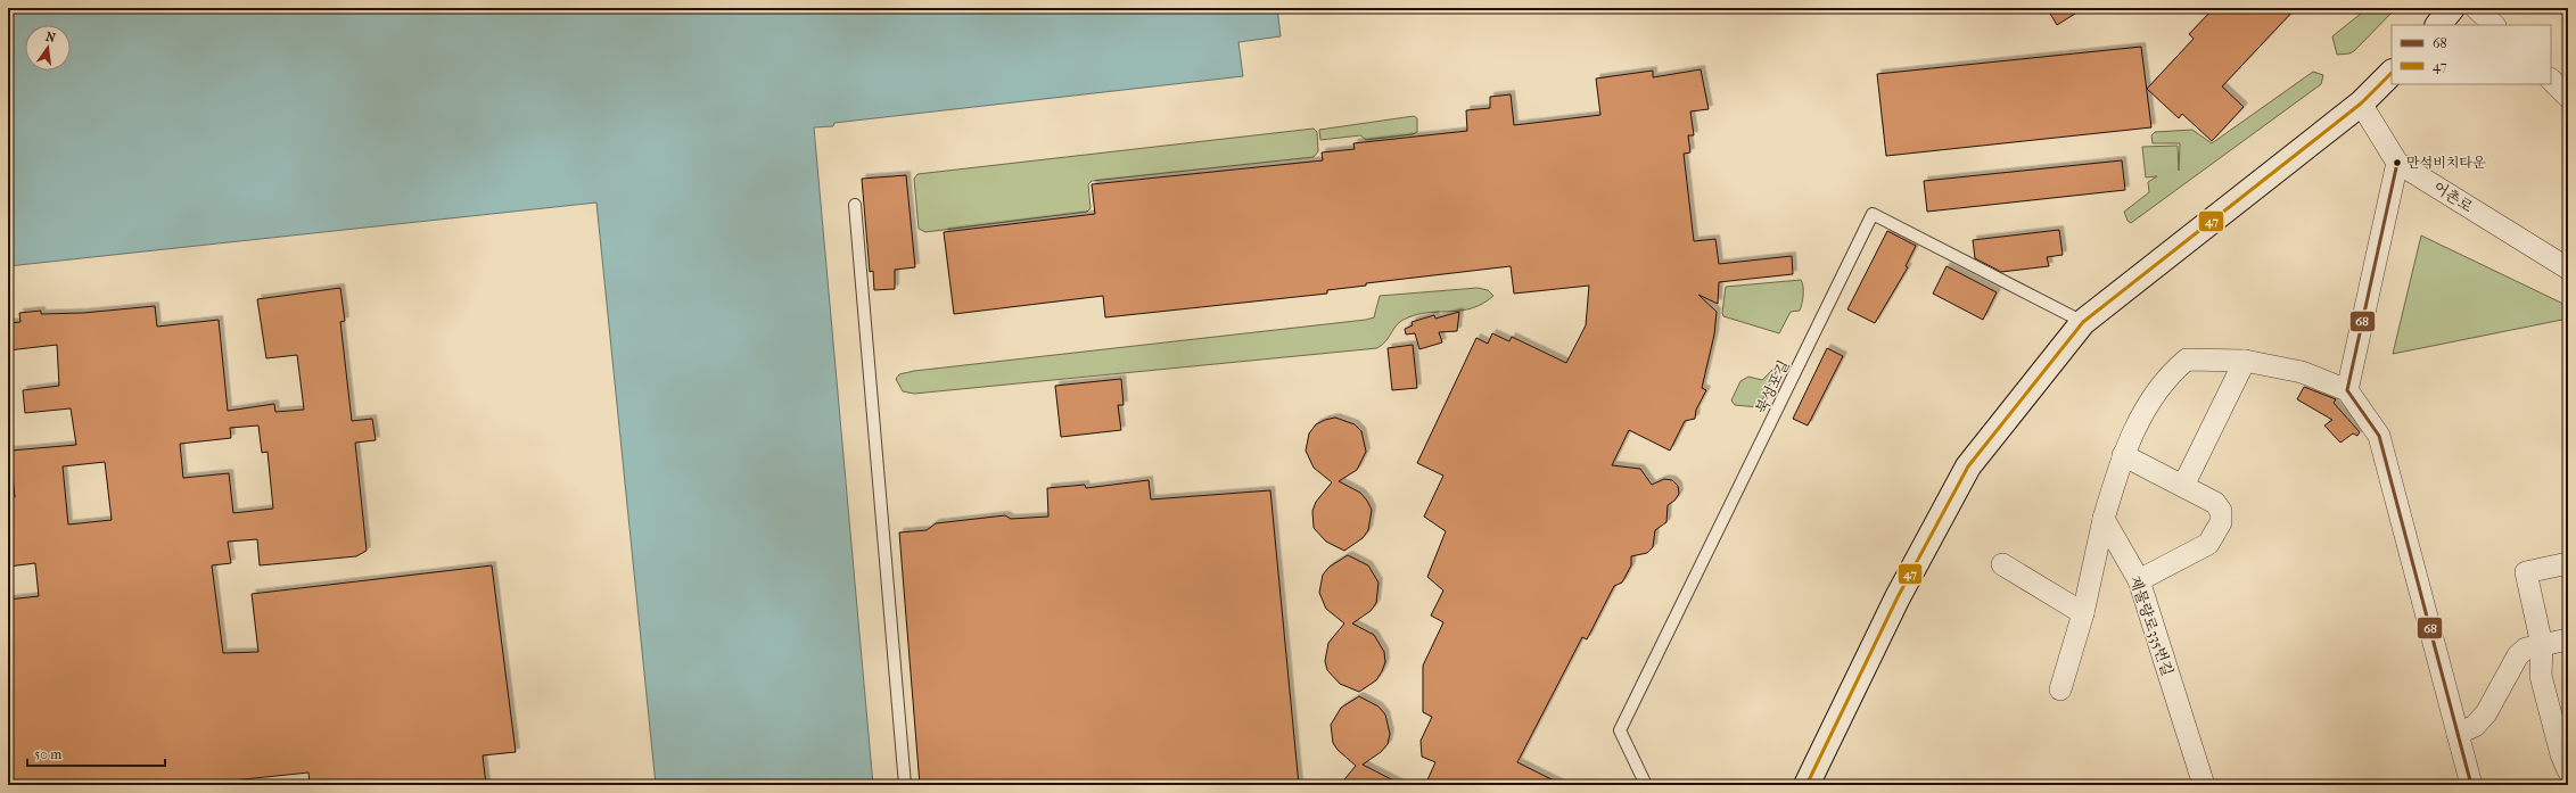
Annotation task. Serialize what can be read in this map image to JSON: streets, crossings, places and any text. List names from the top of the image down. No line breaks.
{"streets":{"street":["어촌로","제물량로335번길"],"lane":["북성포길"]},"places":["만석비치타운"],"lines":["transit line 47","transit line 68"],"legend":["68","47"],"scale_bar":"50 m","north":"top"}
